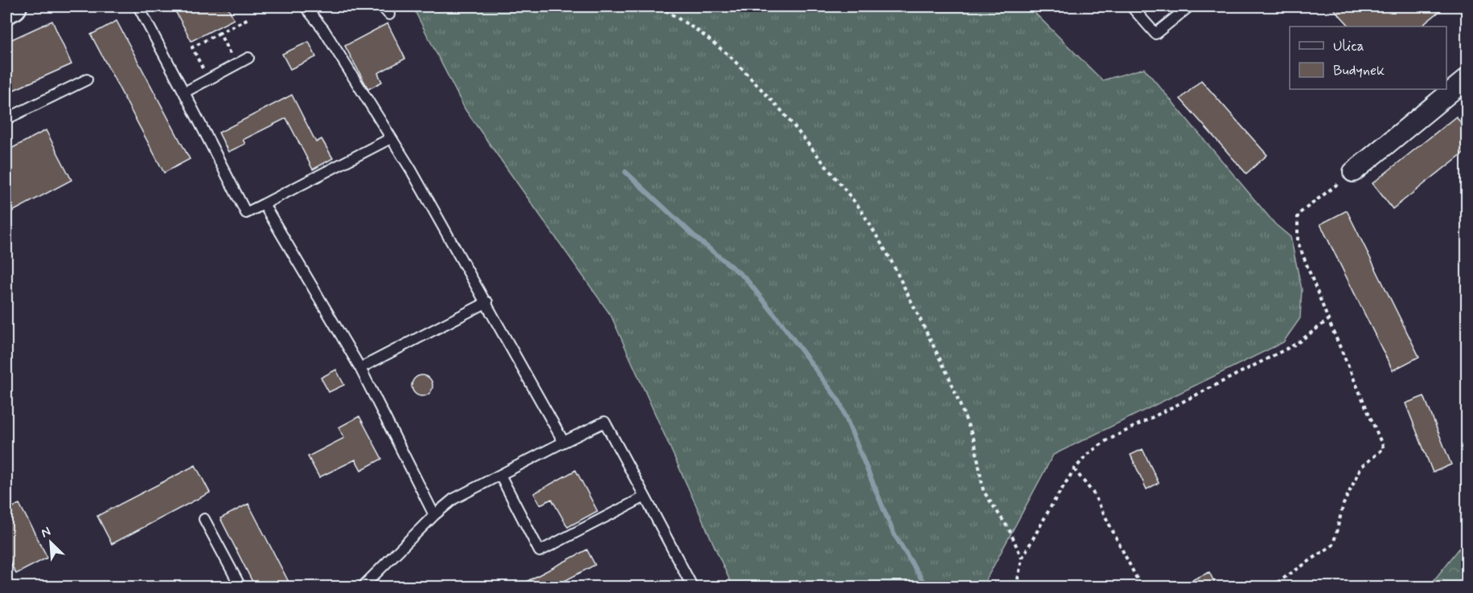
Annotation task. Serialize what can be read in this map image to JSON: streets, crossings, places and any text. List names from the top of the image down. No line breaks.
{"legend":["Ulica","Budynek"],"north":"top left"}
